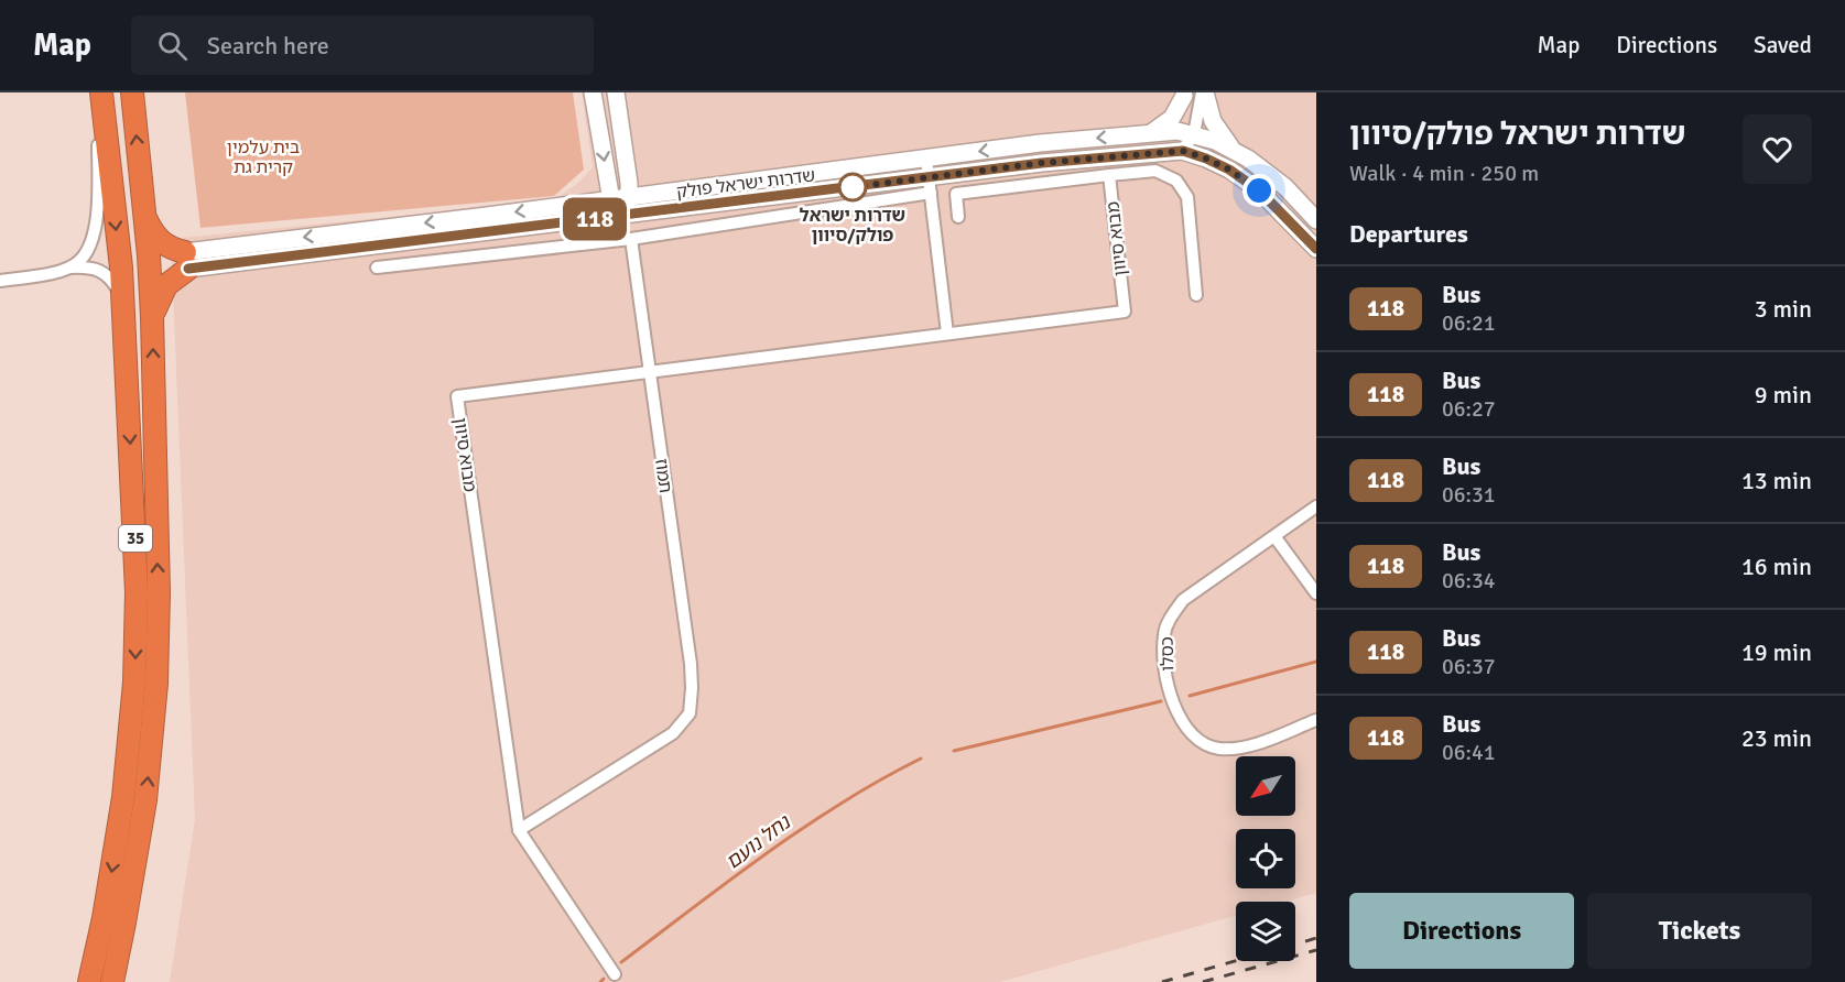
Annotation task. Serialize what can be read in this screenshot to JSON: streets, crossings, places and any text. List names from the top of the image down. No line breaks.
{"streets":{"highway":["35"],"street":["שדרות ישראל פולק","מבוא סיוון","תמוז","כסלו"]},"crossings":[["מבוא סיוון","תמוז"]],"water":["נחל נועם"],"parks":["בית עלמין קרית גת"],"places":["שדרות ישראל פולק/סיוון"],"lines":["bus line 118"],"north":"bottom left","page":{"header":"Map","search":"Search here","nav":["Map","Directions","Saved"],"on_map":"118","heading":[["שדרות ישראל פולק/סיוון","Walk · 4 min · 250 m"],"Departures"],"list":[{"mark":"118","name":"Bus","note":"06:21","value":"3 min"},{"mark":"118","name":"Bus","note":"06:27","value":"9 min"},{"mark":"118","name":"Bus","note":"06:31","value":"13 min"},{"mark":"118","name":"Bus","note":"06:34","value":"16 min"},{"mark":"118","name":"Bus","note":"06:37","value":"19 min"},{"mark":"118","name":"Bus","note":"06:41","value":"23 min"}],"buttons":["Directions","Tickets"]}}
